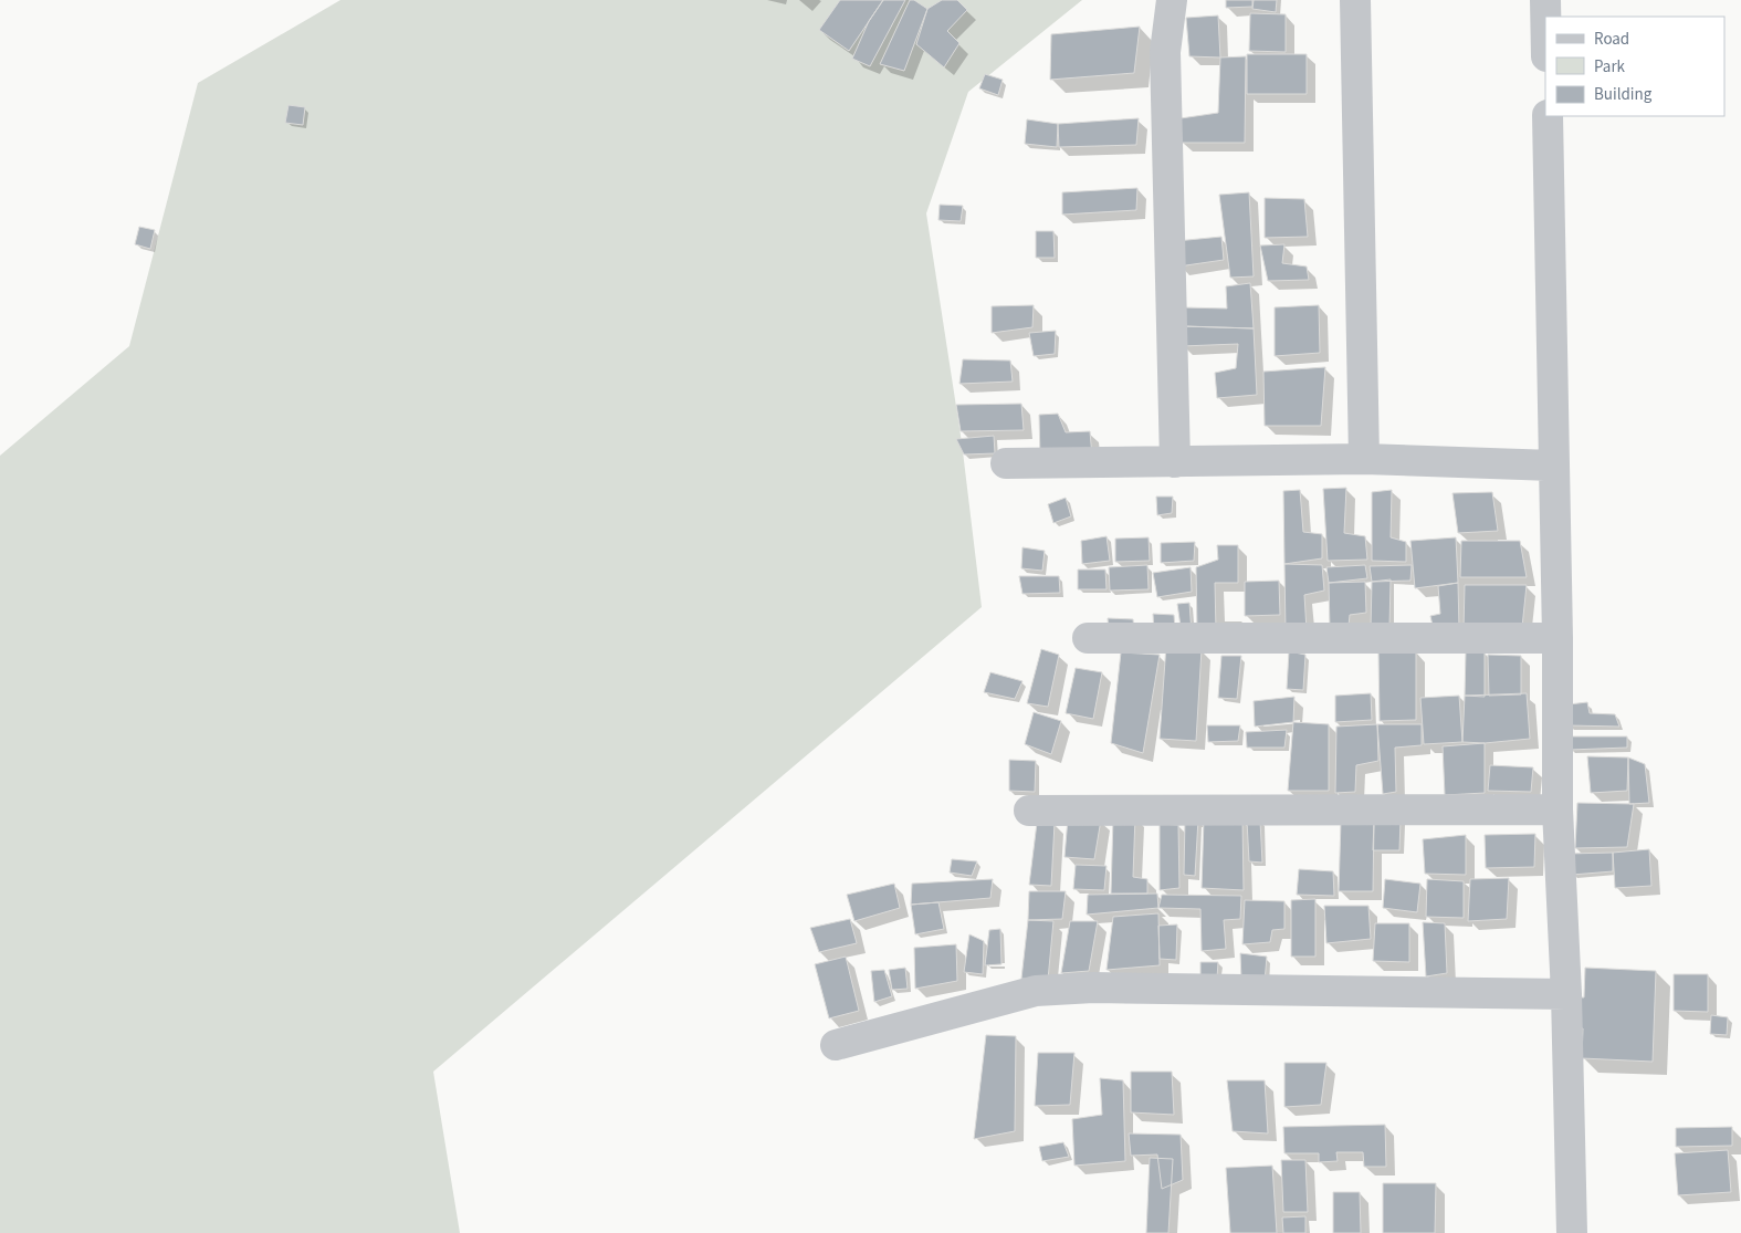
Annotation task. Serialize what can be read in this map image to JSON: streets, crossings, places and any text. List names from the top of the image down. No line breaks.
{"legend":["Road","Park","Building"]}
